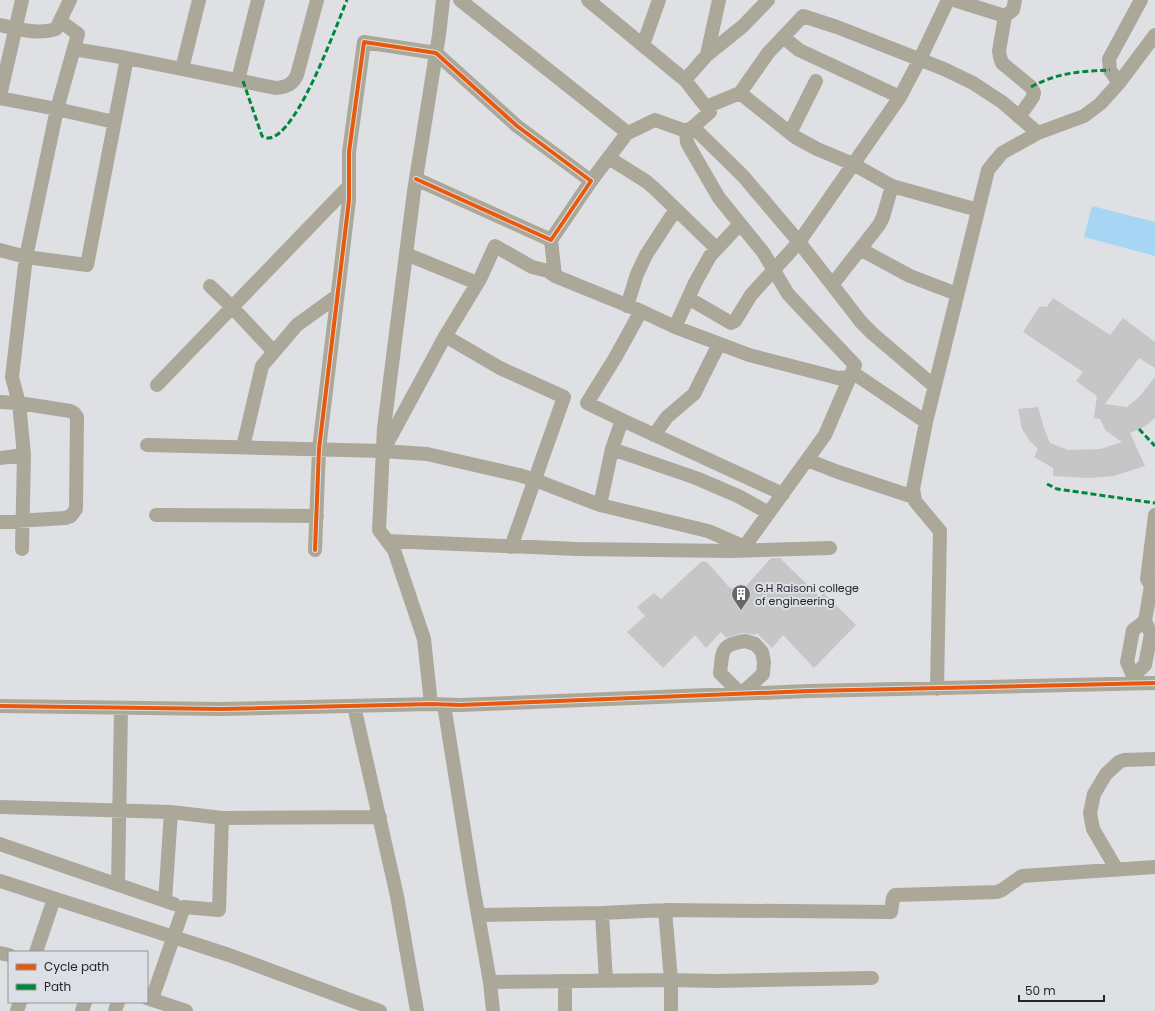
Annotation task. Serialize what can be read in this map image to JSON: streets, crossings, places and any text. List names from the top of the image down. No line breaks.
{"places":{"building":["G.H Raisoni college of engineering"]},"legend":["Cycle path","Path"],"scale_bar":"50 m"}
